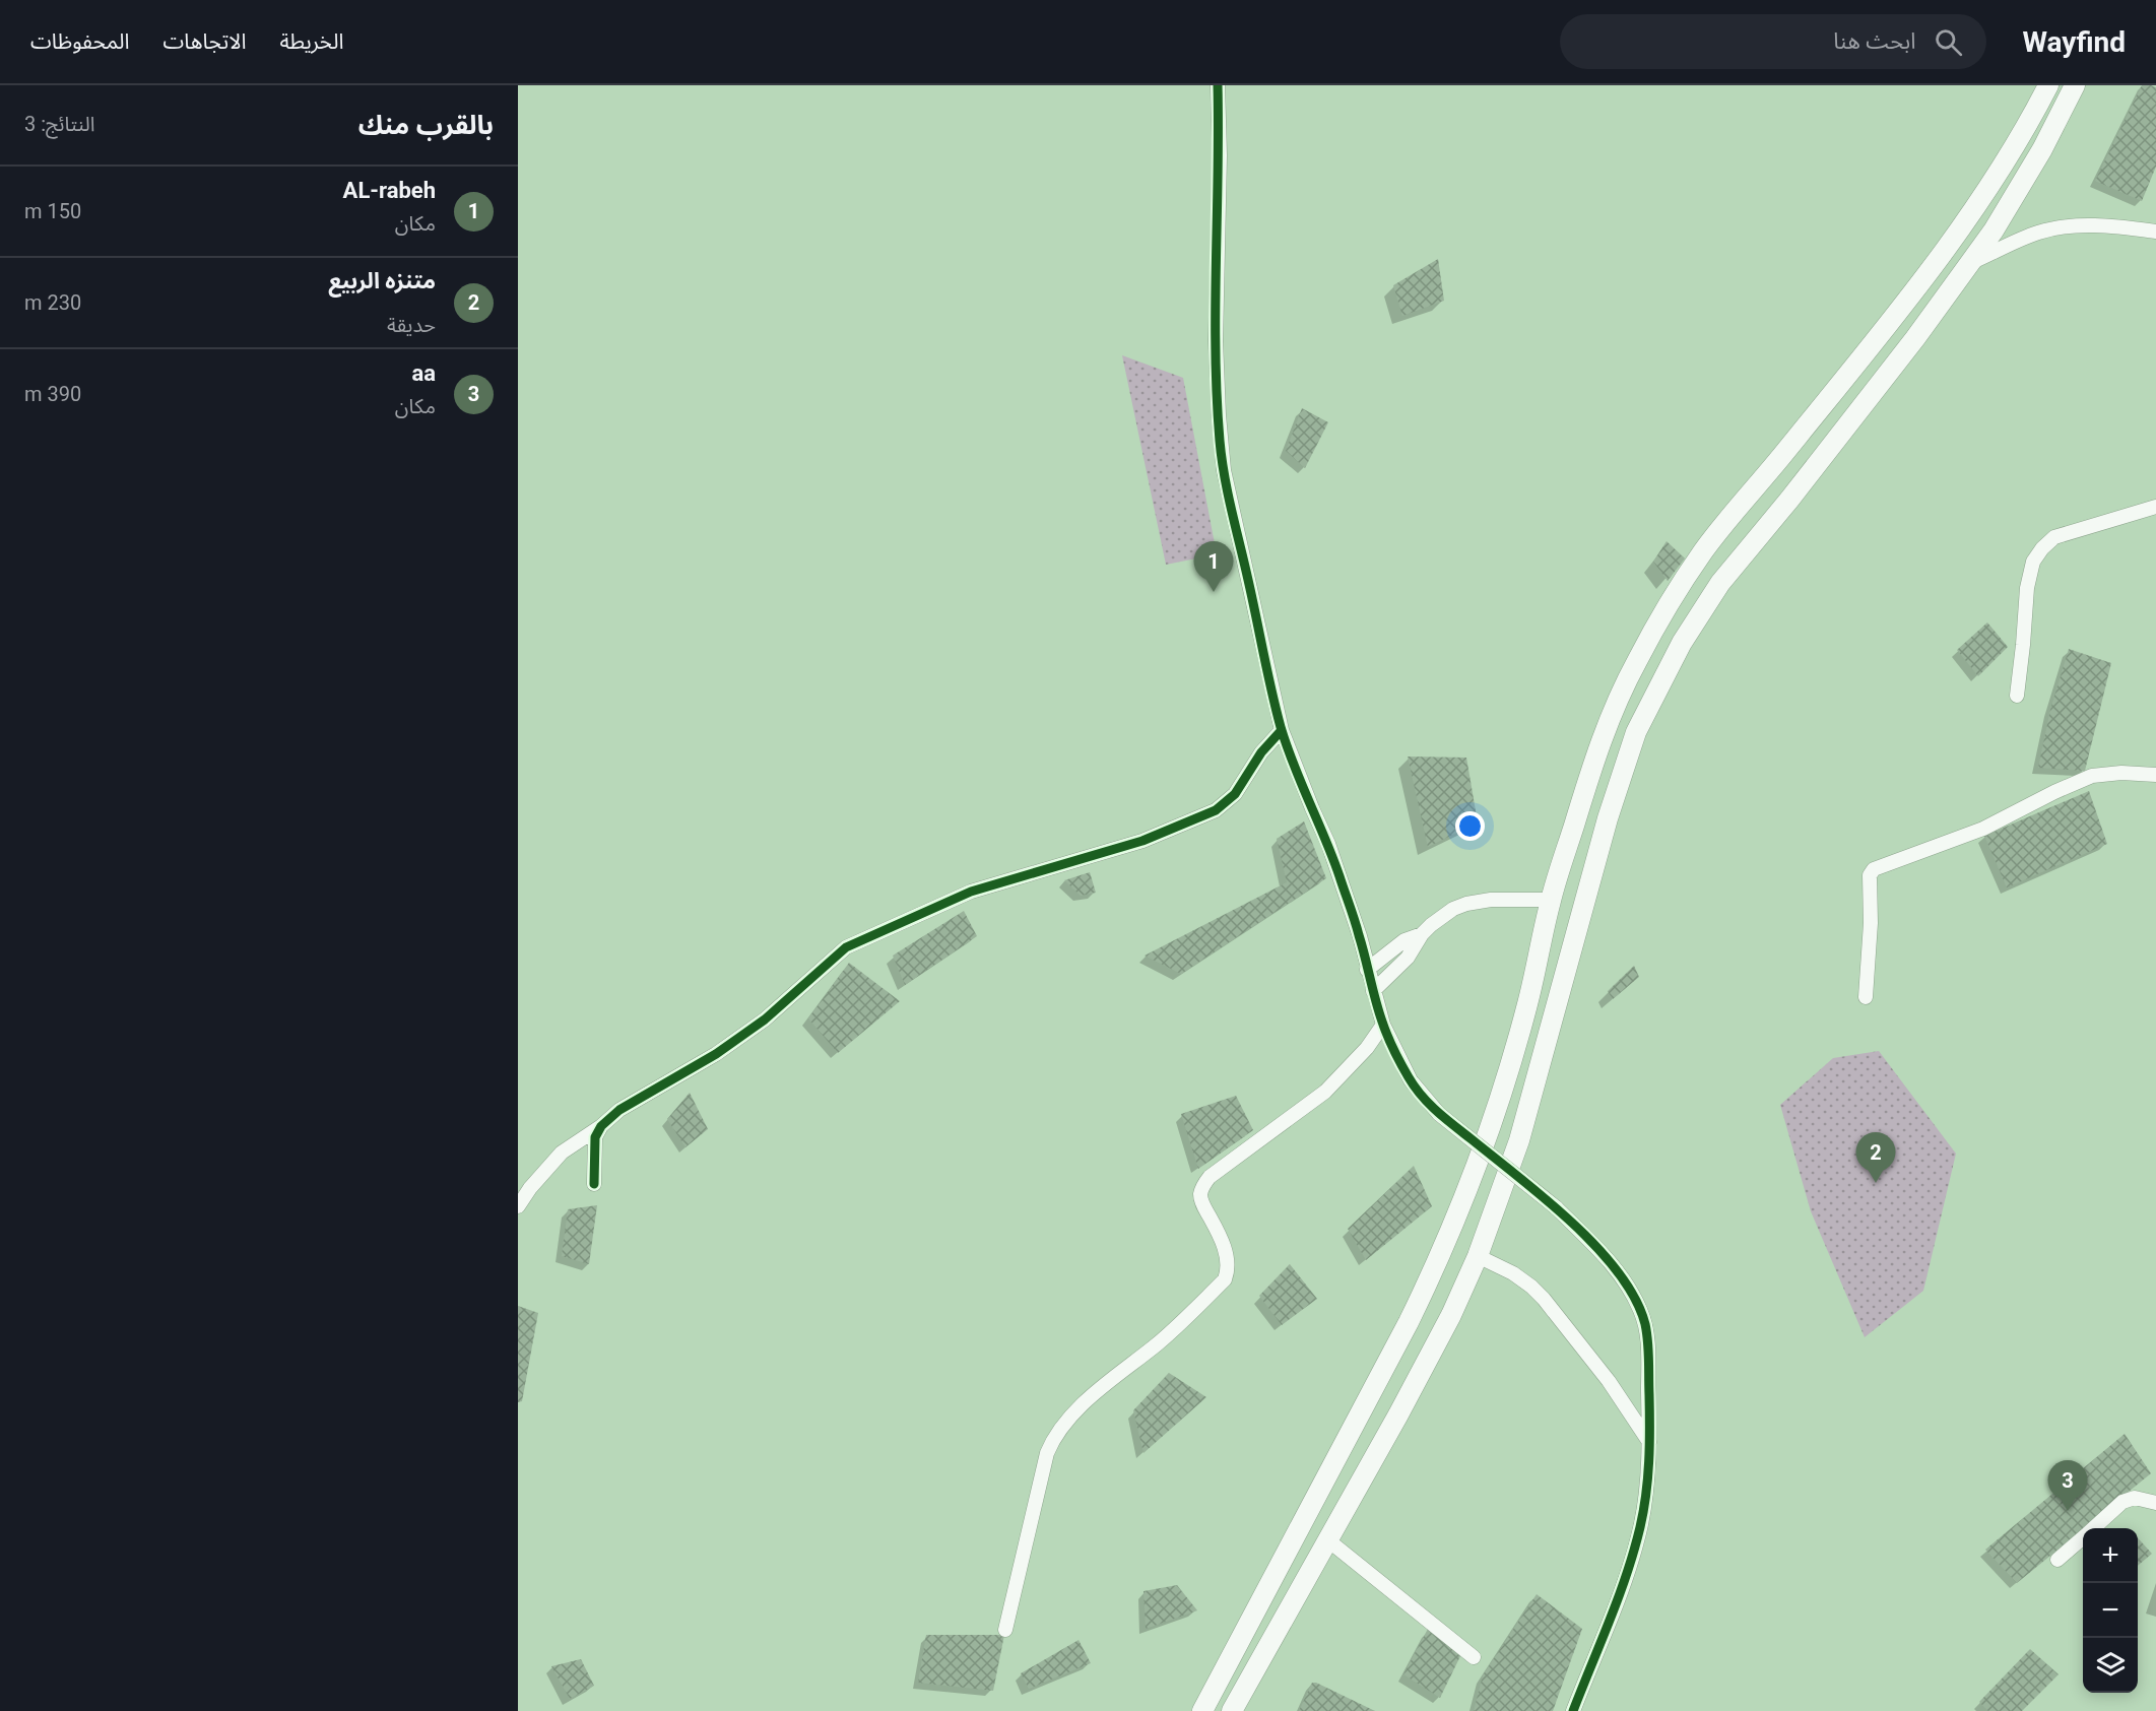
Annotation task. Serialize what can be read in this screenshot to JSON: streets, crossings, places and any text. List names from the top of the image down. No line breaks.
{"page":{"header":"Wayfind","search":"ابحث هنا","nav":["الخريطة","الاتجاهات","المحفوظات"],"heading":["بالقرب منك","النتائج: 3"],"list":[{"mark":"1","name":"AL-rabeh","note":"مكان","value":"150 m"},{"mark":"2","name":"متنزه الربيع","note":"حديقة","value":"230 m"},{"mark":"3","name":"aa","note":"مكان","value":"390 m"}],"pins":["1","2","3"],"map_buttons":["+","−"]}}
